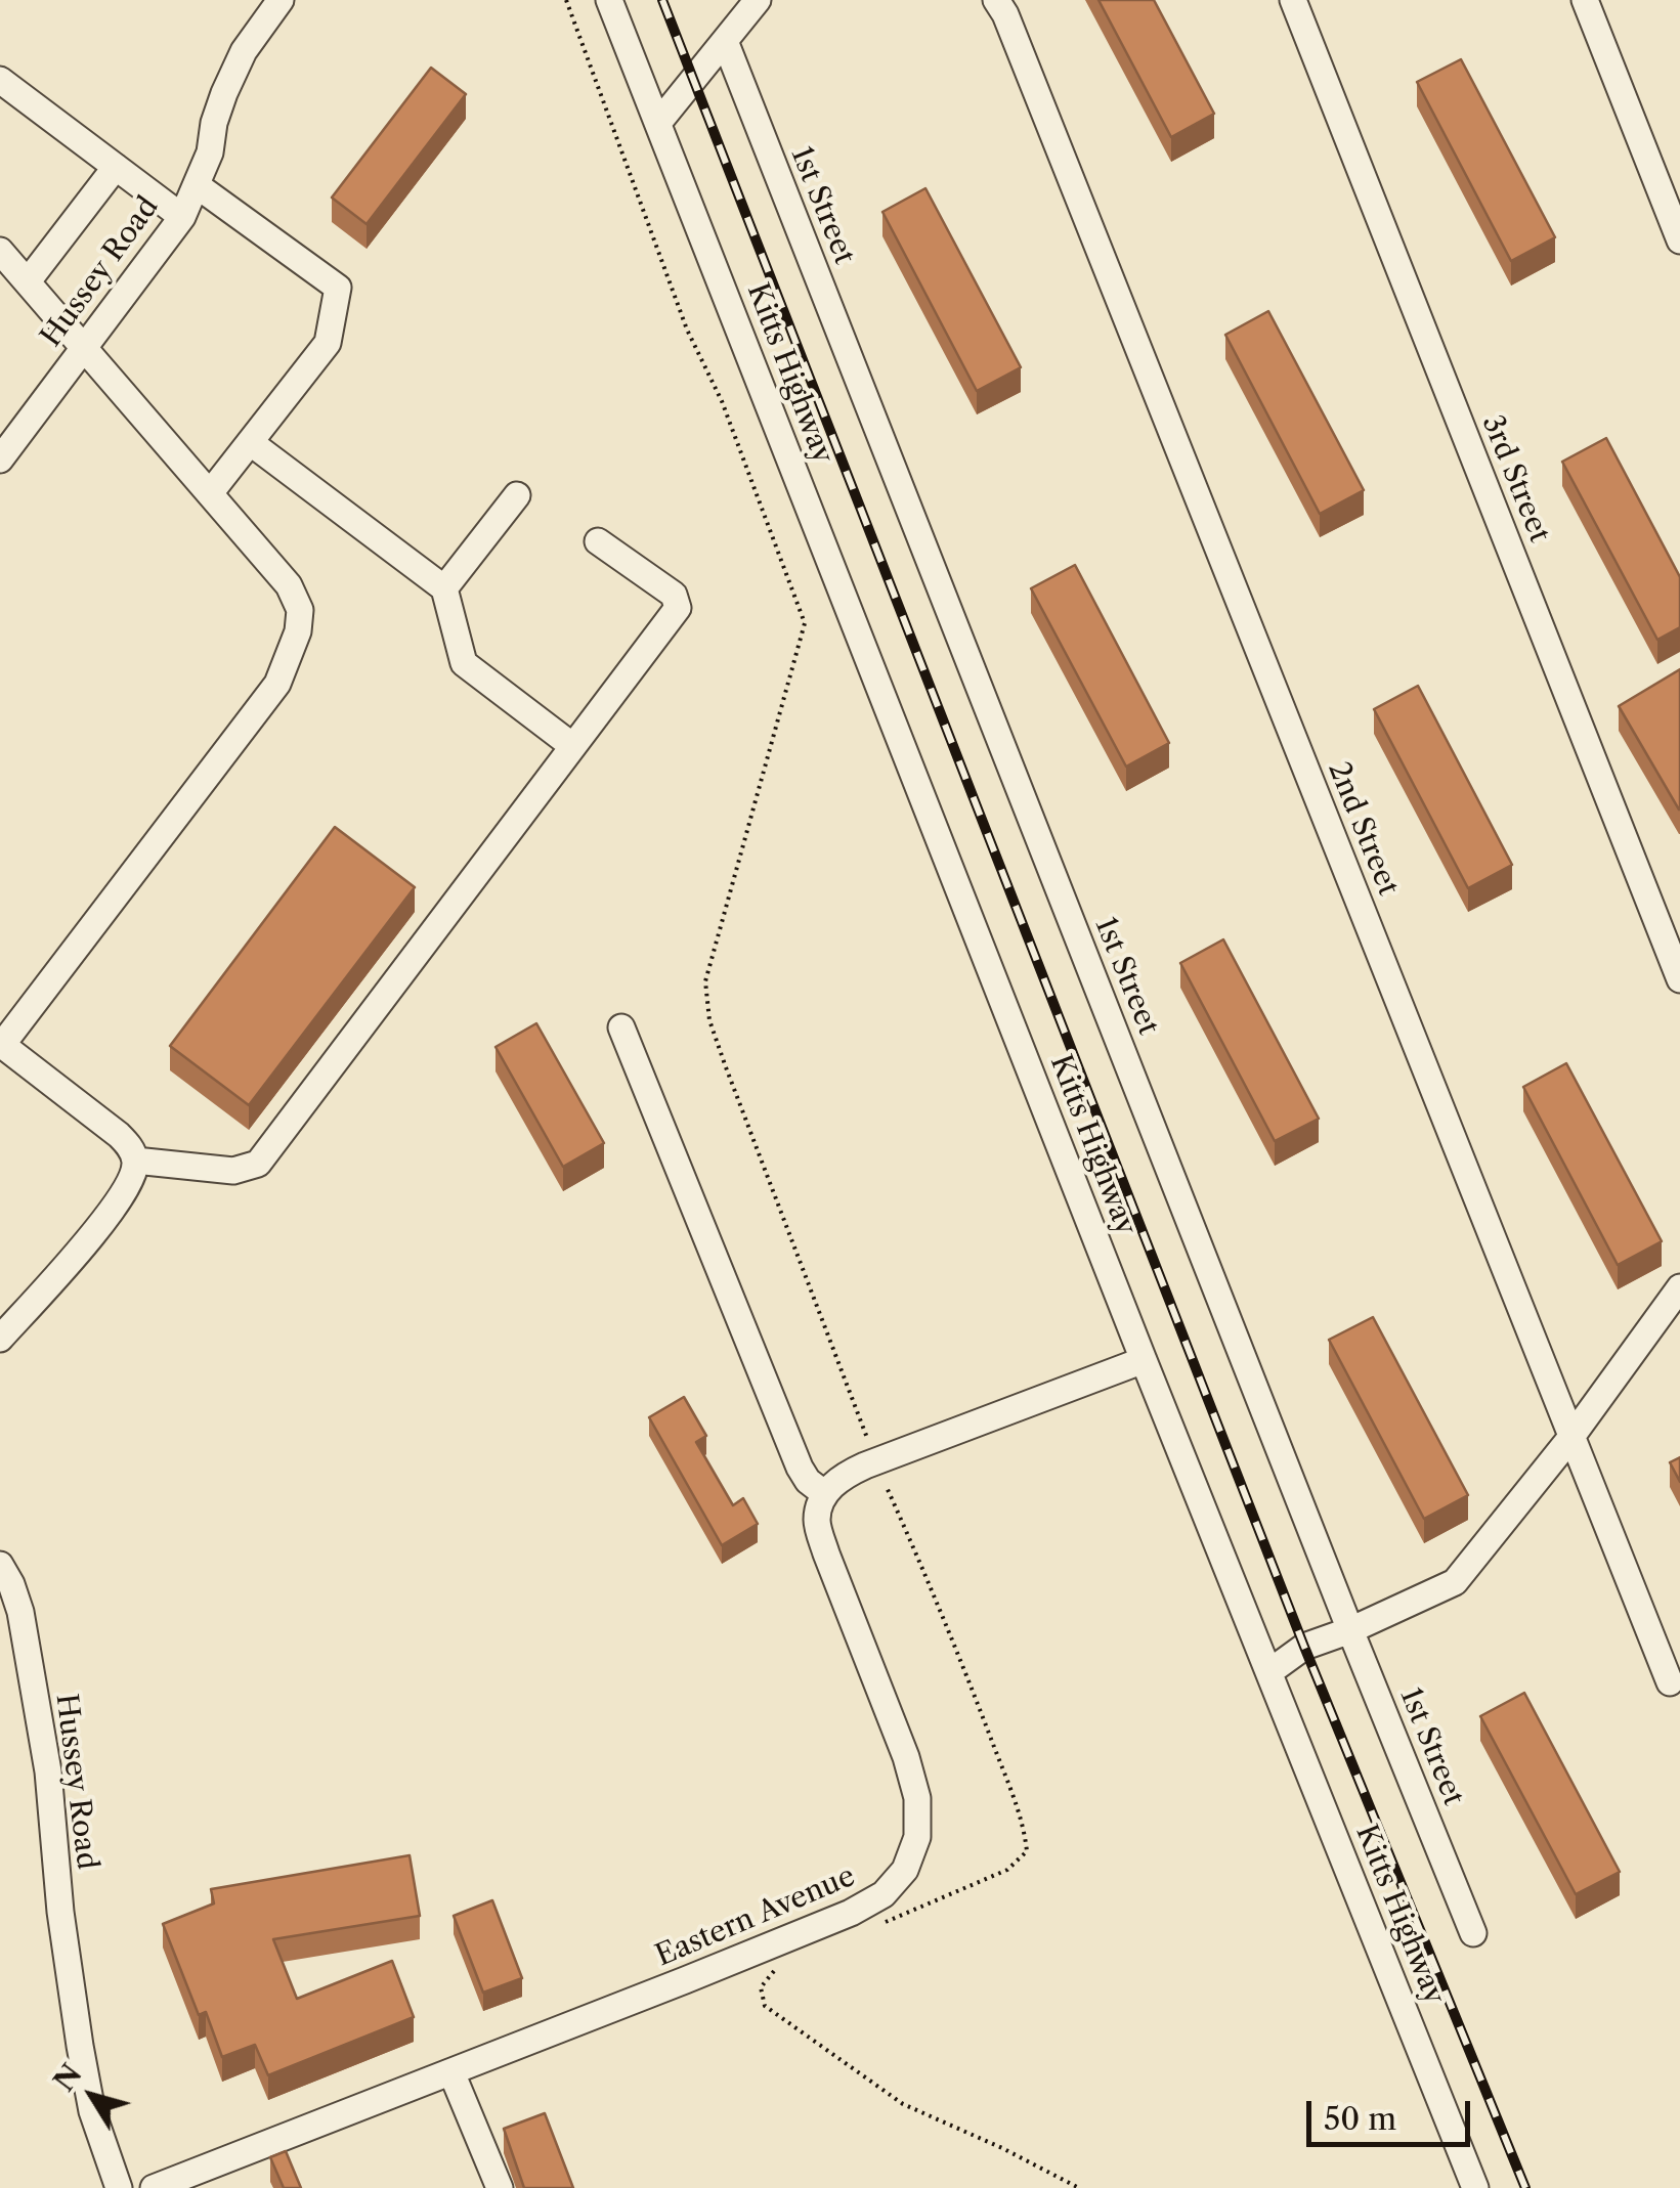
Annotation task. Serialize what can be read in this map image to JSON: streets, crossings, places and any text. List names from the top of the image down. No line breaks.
{"streets":{"street":["1st Street","Hussey Road","Kitts Highway","3rd Street","2nd Street","Eastern Avenue"]},"scale_bar":"50 m","north":"top left"}
